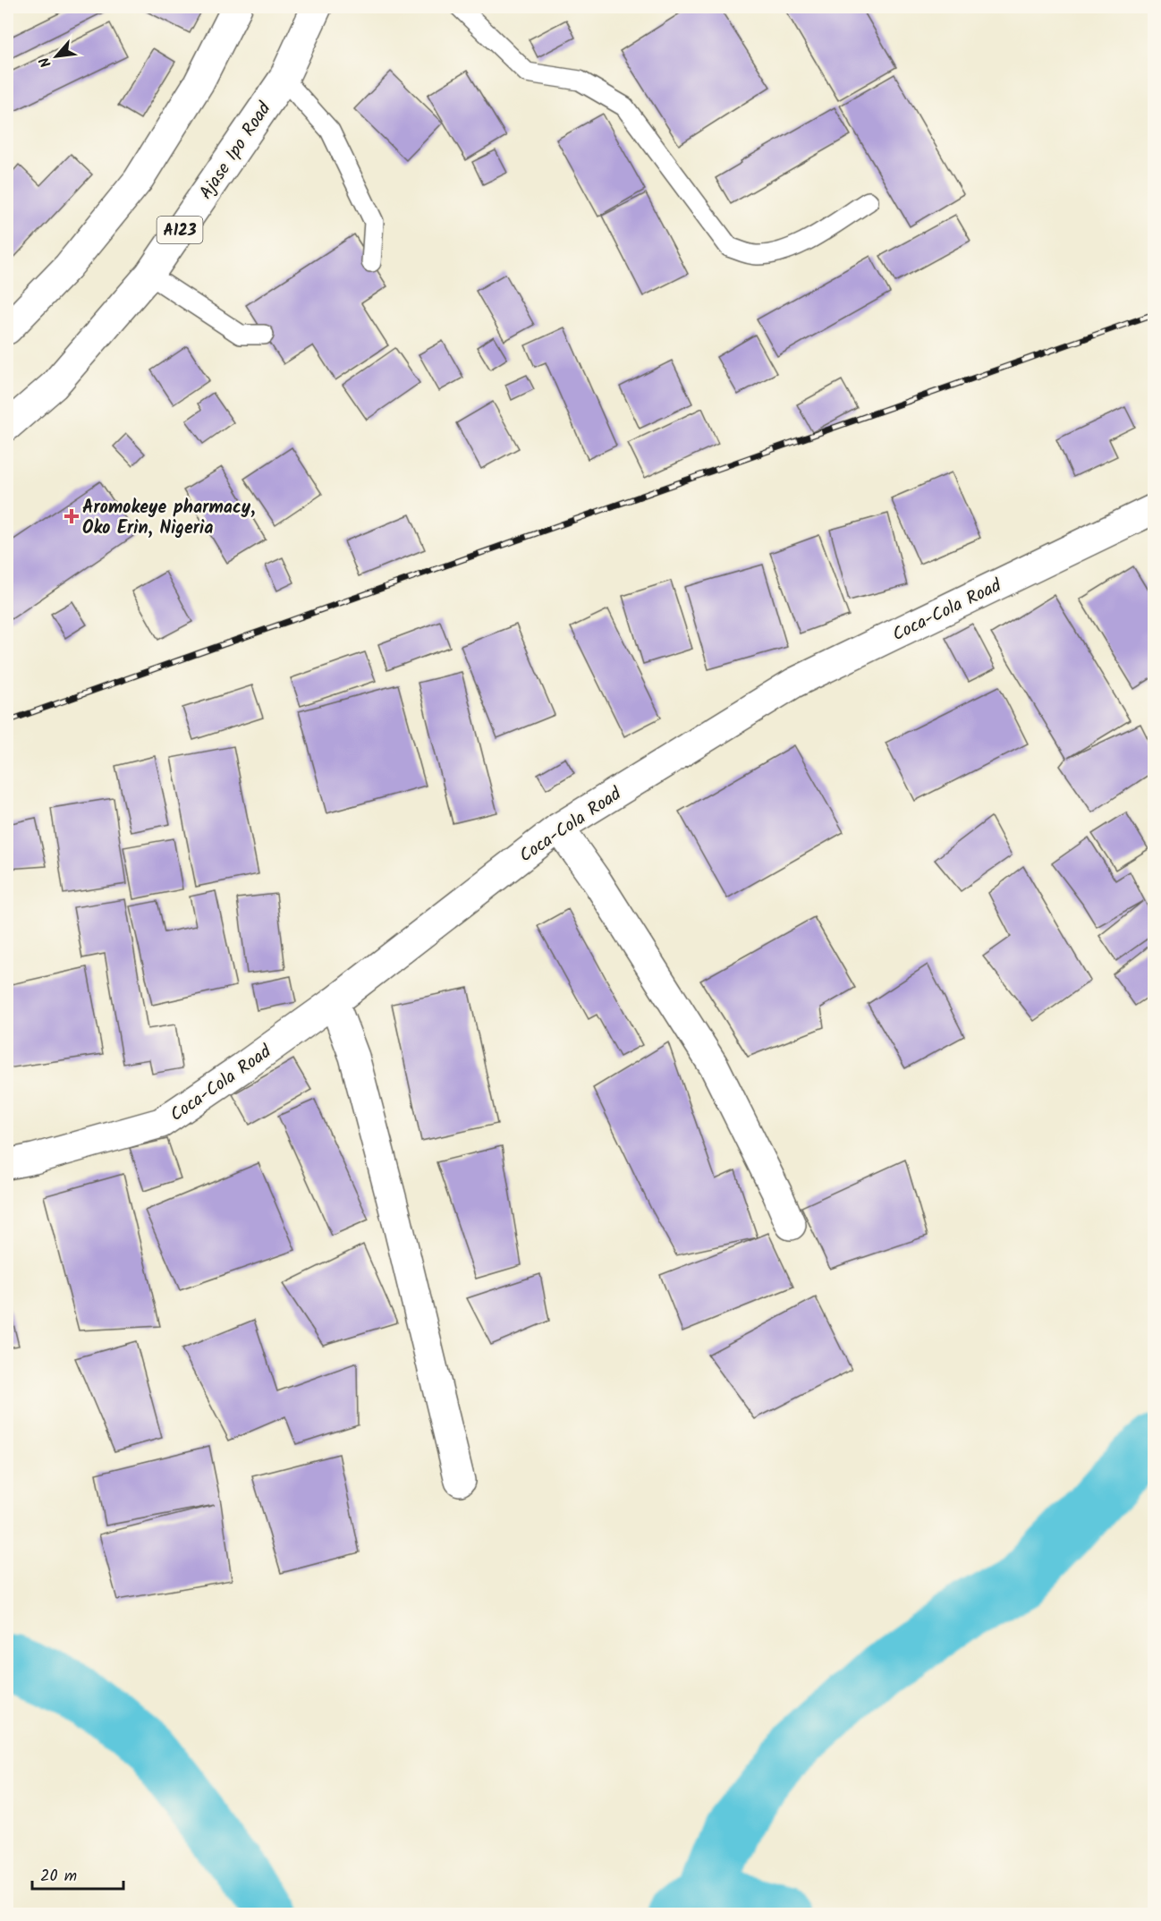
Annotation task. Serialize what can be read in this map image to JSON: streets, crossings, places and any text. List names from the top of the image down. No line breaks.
{"streets":{"main road":["Ajase Ipo Road","A123","Coca-Cola Road"]},"places":{"health":["Aromokeye pharmacy, Oko Erin, Nigeria"]},"scale_bar":"20 m","north":"bottom left"}
